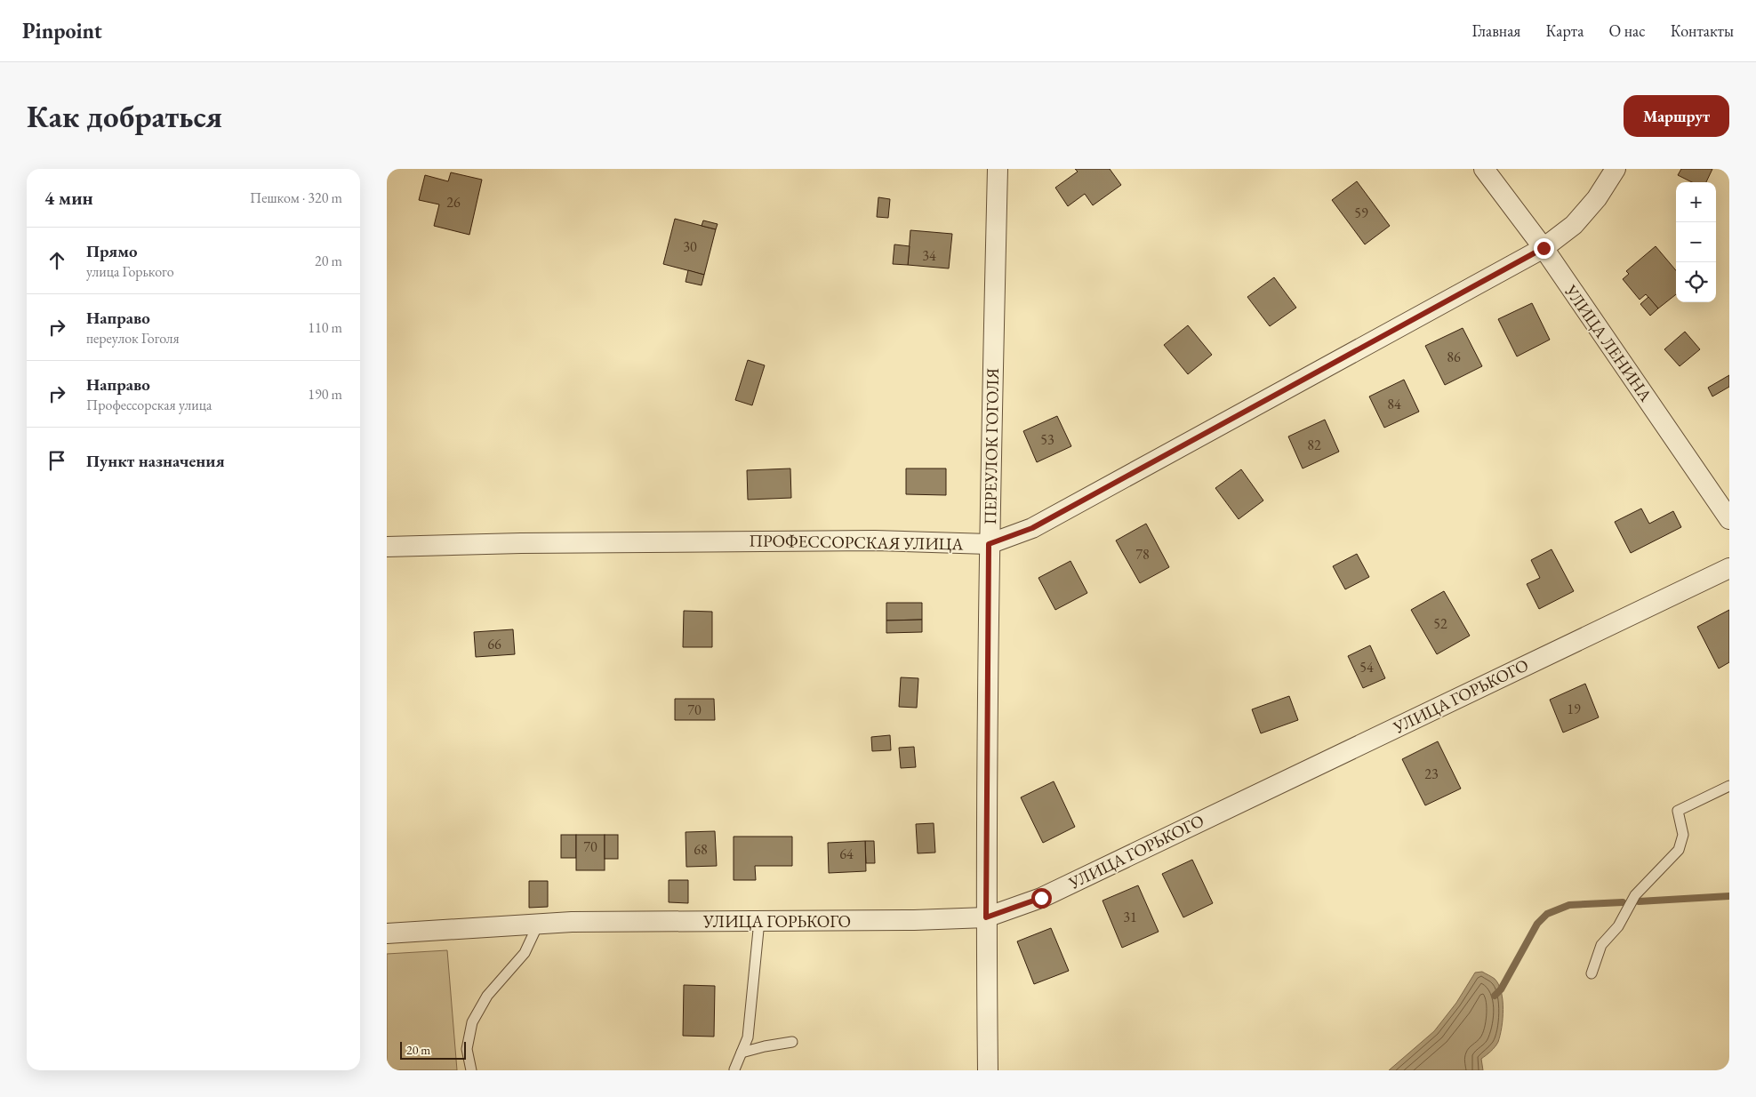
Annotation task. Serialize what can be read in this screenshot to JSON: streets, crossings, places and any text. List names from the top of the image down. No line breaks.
{"streets":{"street":["УЛИЦА ЛЕНИНА","ПЕРЕУЛОК ГОГОЛЯ","ПРОФЕССОРСКАЯ УЛИЦА","УЛИЦА ГОРЬКОГО"]},"crossings":[["УЛИЦА ЛЕНИНА","ПРОФЕССОРСКАЯ УЛИЦА"],["ПЕРЕУЛОК ГОГОЛЯ","ПРОФЕССОРСКАЯ УЛИЦА"],["ПЕРЕУЛОК ГОГОЛЯ","УЛИЦА ГОРЬКОГО"]],"house_numbers":["26","59","30","34","86","84","53","82","78","52","66","54","19","70","23","70","68","64","31"],"scale_bar":"20 m","page":{"header":"Pinpoint","nav":["Главная","Карта","О нас","Контакты"],"buttons":"Маршрут","title":"Как добраться","heading":["4 мин","Пешком · 320 m"],"map_buttons":["+","−"],"list":[["Прямо","улица Горького","20 m"],["Направо","переулок Гоголя","110 m"],["Направо","Профессорская улица","190 m"],"Пункт назначения"],"scale":"20 m"}}
